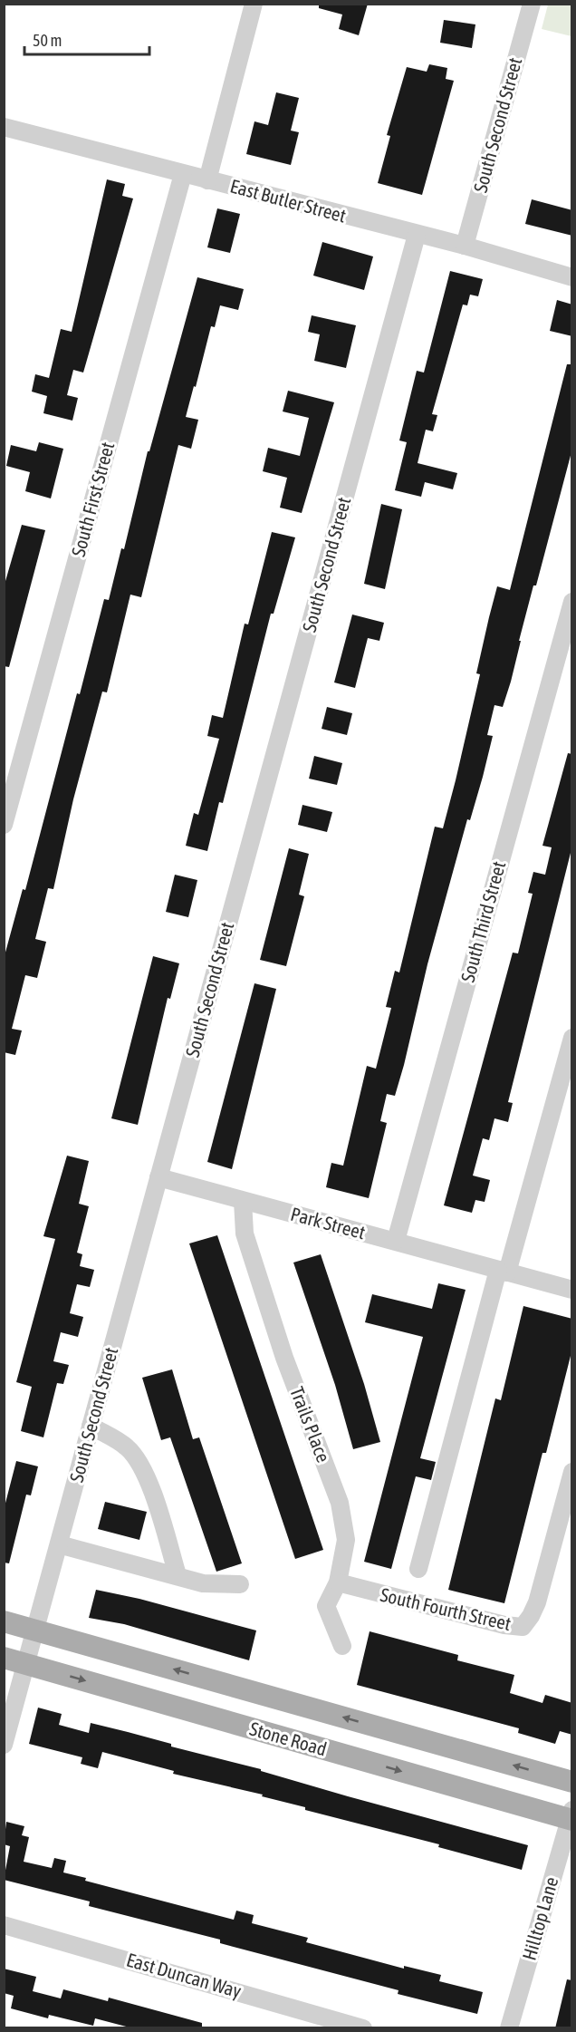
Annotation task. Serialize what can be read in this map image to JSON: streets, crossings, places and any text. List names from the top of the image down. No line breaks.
{"streets":{"main road":["Stone Road"],"street":["South Second Street","East Butler Street","South First Street","South Third Street","Park Street","Trails Place","South Fourth Street","Hilltop Lane","East Duncan Way"]},"crossings":[["South Second Street","East Butler Street"],["South Second Street","Park Street"],["South Second Street","Stone Road"],["East Butler Street","South First Street"],["South Third Street","Park Street"],["Park Street","Trails Place"],["Trails Place","South Fourth Street"],["Stone Road","Hilltop Lane"]],"scale_bar":"50 m"}
